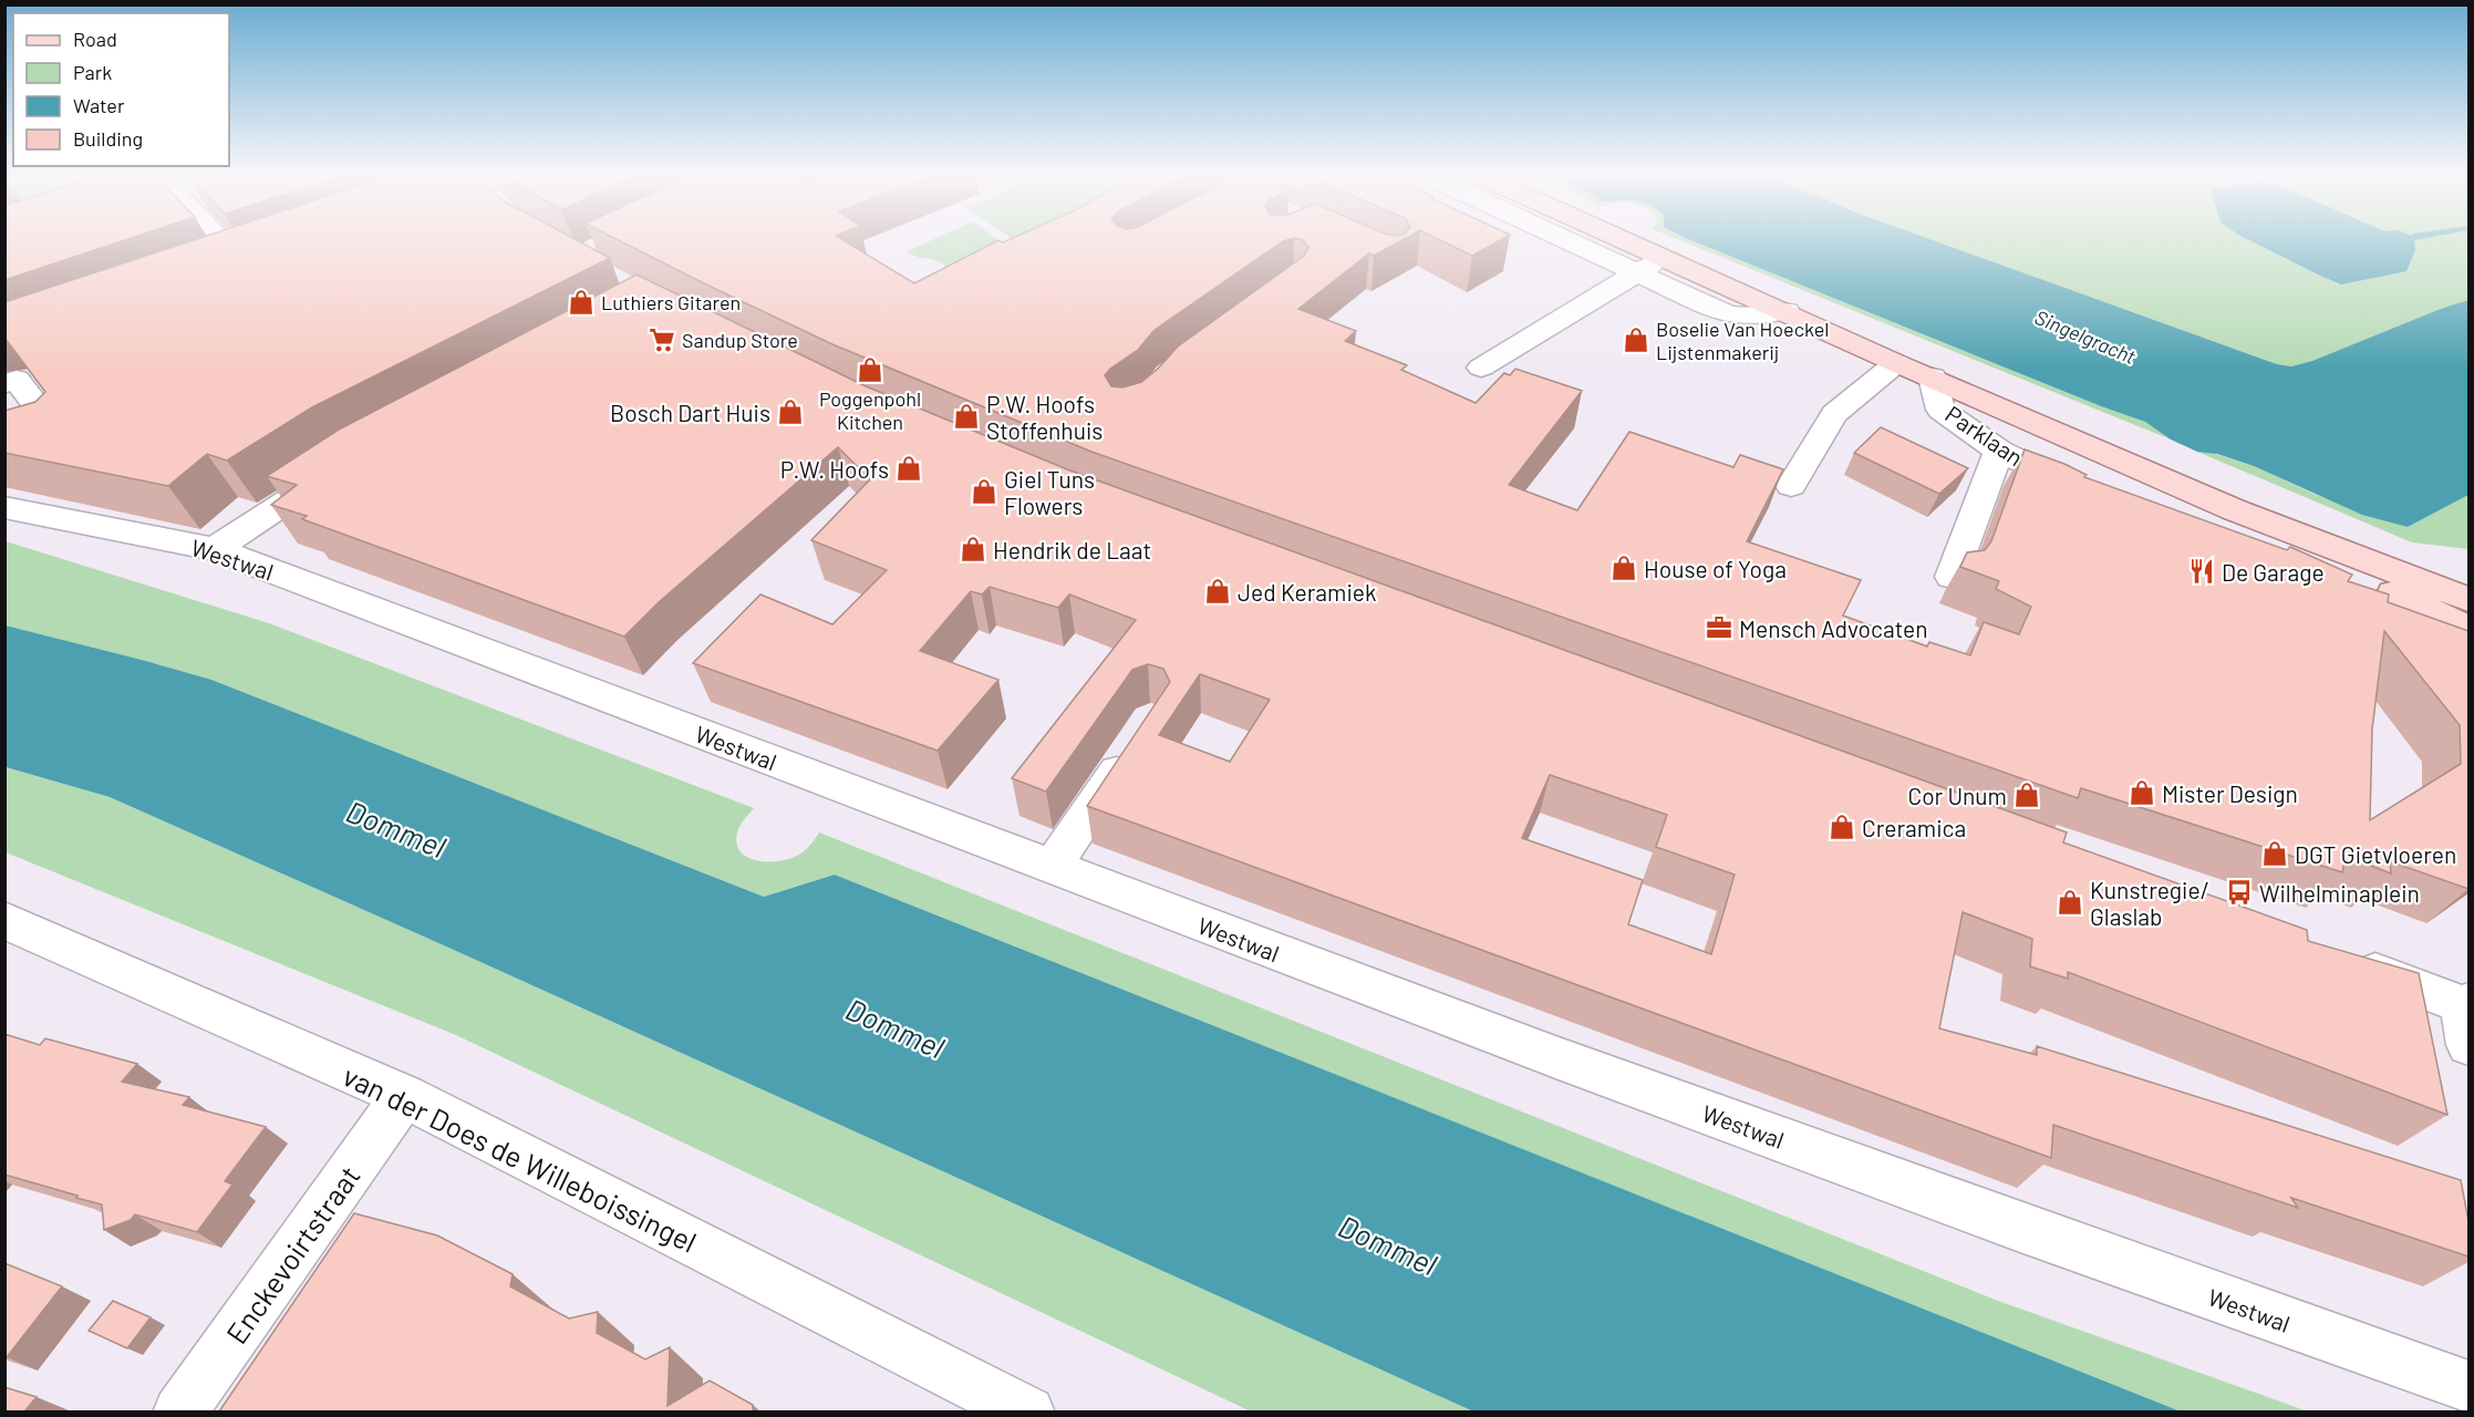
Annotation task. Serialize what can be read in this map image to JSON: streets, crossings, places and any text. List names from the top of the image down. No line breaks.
{"streets":{"main road":["Parklaan"],"street":["Westwal","van der Does de Willeboissingel","Enckevoirtstraat"]},"crossings":[["van der Does de Willeboissingel","Enckevoirtstraat"]],"water":["Singelgracht","Dommel"],"places":{"shop":["Luthiers Gitaren","Boselie Van Hoeckel Lijstenmakerij","Poggenpohl Kitchen","Bosch Dart Huis","P.W. Hoofs Stoffenhuis","P.W. Hoofs","Giel Tuns Flowers","Hendrik de Laat","House of Yoga","Jed Keramiek","Mister Design","Cor Unum","Creramica","DGT Gietvloeren","Kunstregie/ Glaslab"],"supermarket":["Sandup Store"],"restaurant":["De Garage"],"office":["Mensch Advocaten"],"bus stop":["Wilhelminaplein"]},"legend":["Road","Park","Water","Building"]}
